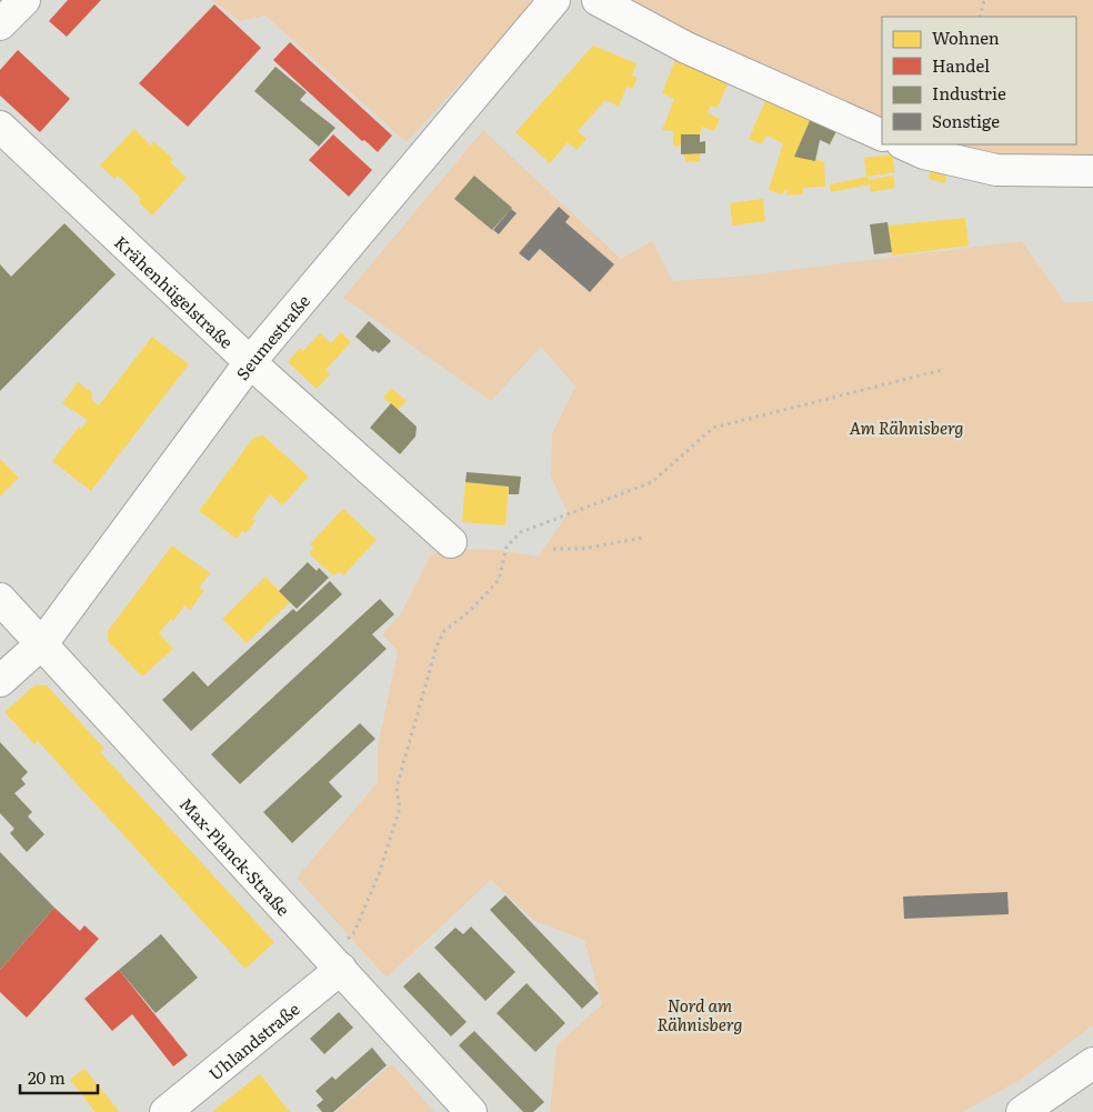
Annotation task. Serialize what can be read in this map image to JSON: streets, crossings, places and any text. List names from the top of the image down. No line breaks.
{"streets":{"street":["Krähenhügelstraße","Seumestraße","Max-Planck-Straße","Uhlandstraße"]},"crossings":[["Krähenhügelstraße","Seumestraße"],["Seumestraße","Max-Planck-Straße"],["Max-Planck-Straße","Uhlandstraße"]],"parks":["Am Rähnisberg","Nord am Rähnisberg"],"legend":["Wohnen","Handel","Industrie","Sonstige"],"scale_bar":"20 m"}
